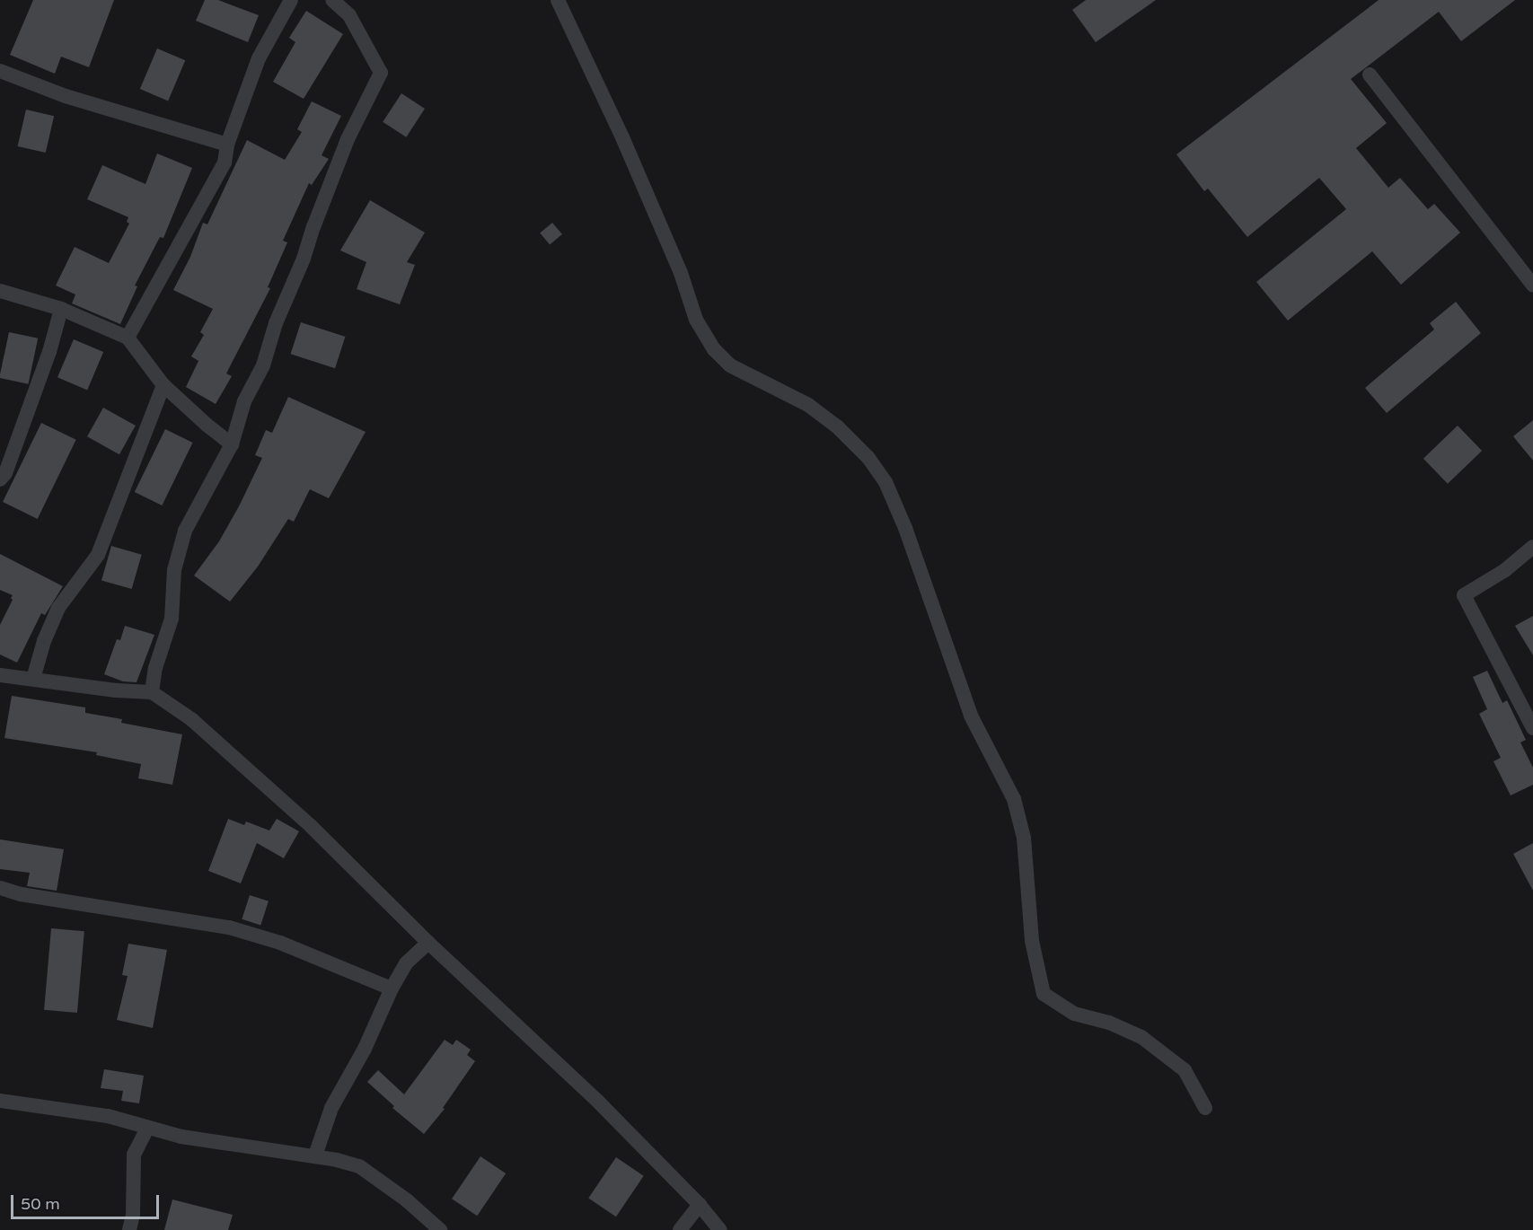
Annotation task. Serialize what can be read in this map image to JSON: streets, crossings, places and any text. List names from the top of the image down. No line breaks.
{"scale_bar":"50 m"}
